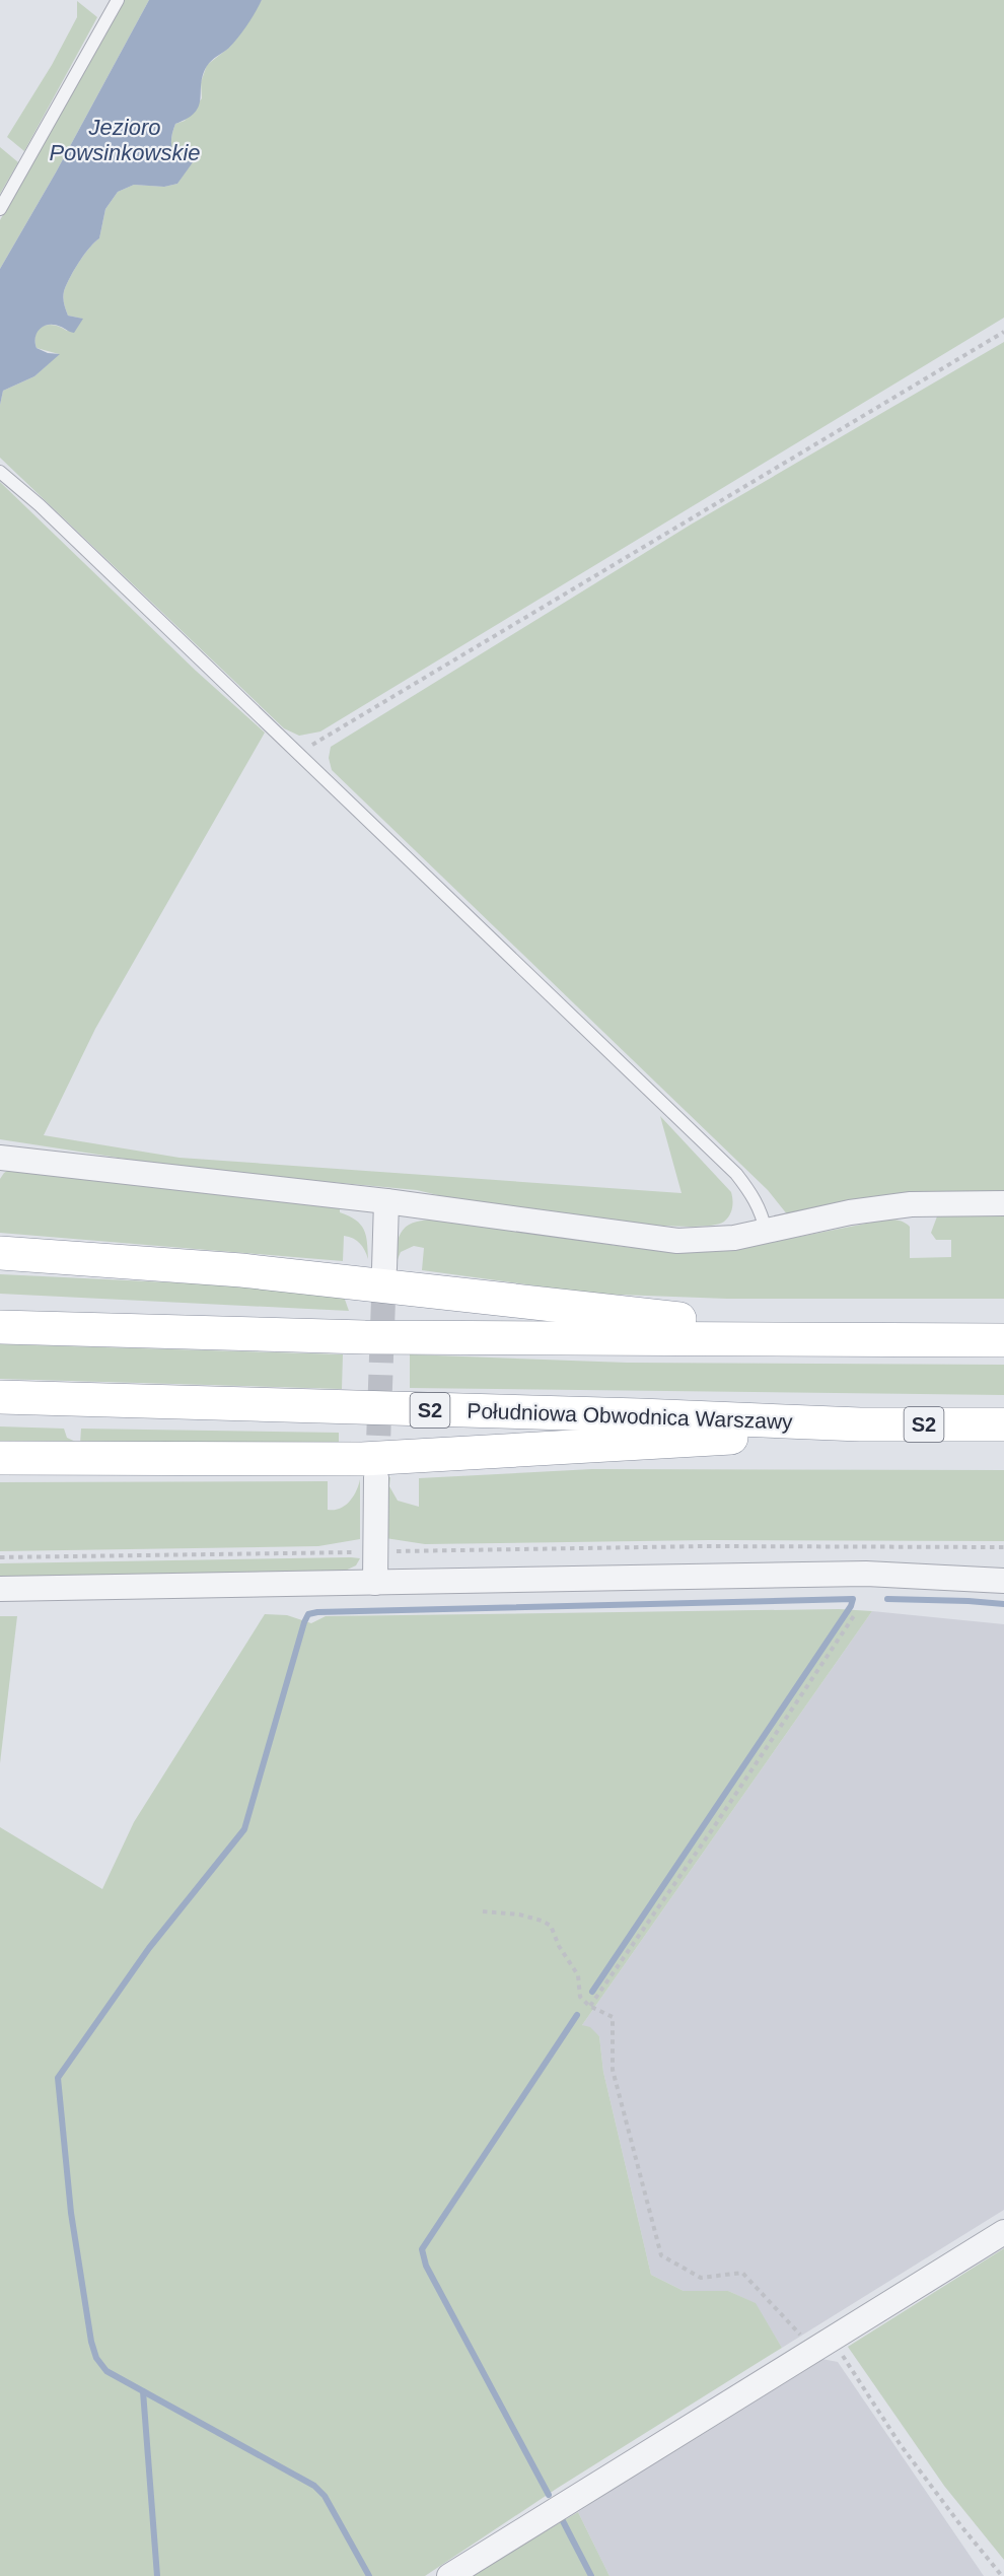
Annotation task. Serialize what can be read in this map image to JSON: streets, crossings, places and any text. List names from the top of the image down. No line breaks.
{"streets":{"highway":["S2","Południowa Obwodnica Warszawy"]},"water":["Jezioro Powsinkowskie"]}
